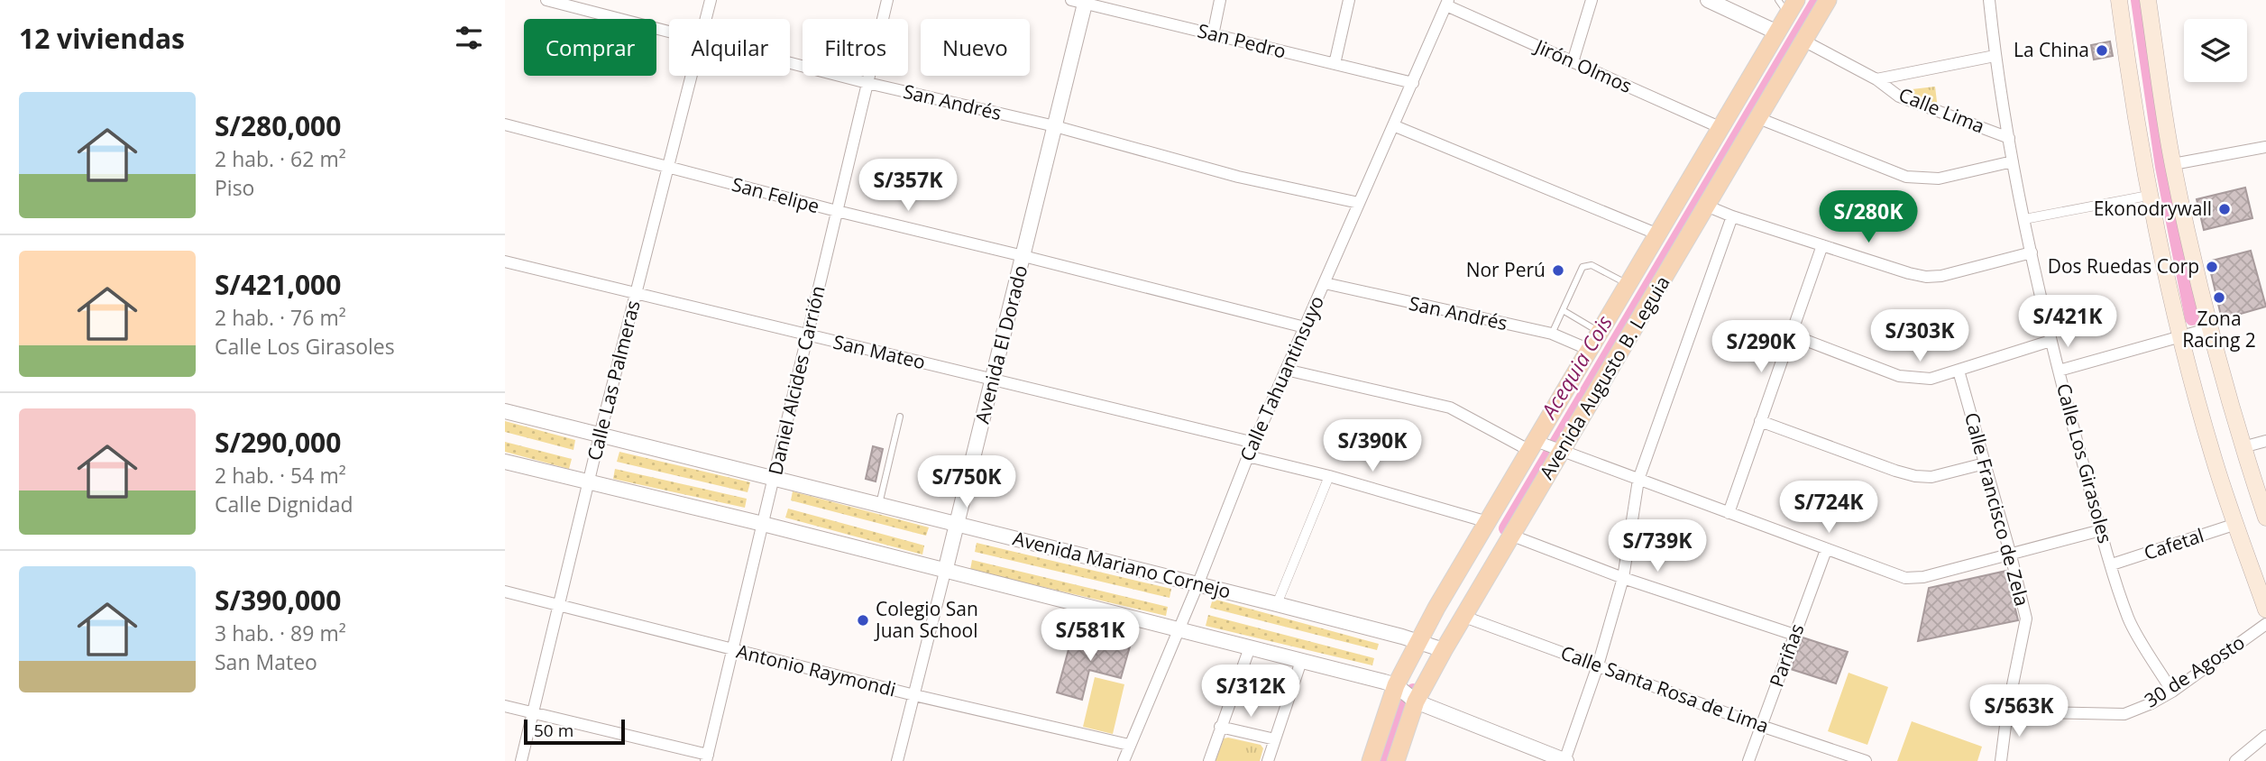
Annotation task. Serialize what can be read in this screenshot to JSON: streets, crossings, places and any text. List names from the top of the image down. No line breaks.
{"streets":{"main road":["Avenida Augusto B. Leguia"],"street":["San Pedro","Jirón Olmos","San Andrés","Calle Lima","San Felipe","Avenida El Dorado","San Mateo","Calle Tahuantinsuyo","Calle Las Palmeras","Daniel Alcides Carrión","Calle Los Girasoles","Calle Francisco de Zela","Cafetal","Avenida Mariano Cornejo","Pariñas","Antonio Raymondi","30 de Agosto","Calle Santa Rosa de Lima"]},"crossings":[["San Pedro","Avenida El Dorado"],["San Pedro","Calle Tahuantinsuyo"],["Jirón Olmos","Avenida Augusto B. Leguia"],["Jirón Olmos","Calle Tahuantinsuyo"],["San Andrés","Avenida El Dorado"],["San Andrés","Avenida Augusto B. Leguia"],["San Andrés","Calle Tahuantinsuyo"],["San Andrés","Daniel Alcides Carrión"],["Calle Lima","Avenida Augusto B. Leguia"],["Calle Lima","Calle Los Girasoles"],["San Felipe","Avenida El Dorado"],["San Felipe","Calle Tahuantinsuyo"],["San Felipe","Calle Las Palmeras"],["San Felipe","Daniel Alcides Carrión"],["Avenida El Dorado","San Mateo"],["Avenida El Dorado","Avenida Mariano Cornejo"],["Avenida El Dorado","Antonio Raymondi"],["San Mateo","Calle Tahuantinsuyo"],["San Mateo","Calle Las Palmeras"],["San Mateo","Daniel Alcides Carrión"],["Avenida Augusto B. Leguia","Avenida Mariano Cornejo"],["Avenida Augusto B. Leguia","Calle Santa Rosa de Lima"],["Calle Tahuantinsuyo","Avenida Mariano Cornejo"],["Calle Tahuantinsuyo","Antonio Raymondi"],["Calle Las Palmeras","Avenida Mariano Cornejo"],["Calle Las Palmeras","Antonio Raymondi"],["Daniel Alcides Carrión","Avenida Mariano Cornejo"],["Daniel Alcides Carrión","Antonio Raymondi"],["Calle Los Girasoles","Cafetal"],["Calle Los Girasoles","30 de Agosto"],["Calle Francisco de Zela","30 de Agosto"],["Pariñas","Calle Santa Rosa de Lima"]],"water":["Acequia Cois"],"places":["La China","Ekonodrywall","Dos Ruedas Corp","Nor Perú","Zona Racing 2","Colegio San Juan School"],"scale_bar":"50 m","page":{"heading":"12 viviendas","chip":["Comprar","Alquilar","Filtros","Nuevo"],"list":[{"name":"S/280,000","note":"2 hab. · 62 m² · Piso"},{"name":"S/421,000","note":"2 hab. · 76 m² · Calle Los Girasoles"},{"name":"S/290,000","note":"2 hab. · 54 m² · Calle Dignidad"},{"name":"S/390,000","note":"3 hab. · 89 m² · San Mateo"}],"price":["S/357K","S/280K","S/421K","S/303K","S/290K","S/390K","S/750K","S/724K","S/739K","S/581K","S/312K","S/563K"],"scale":"50 m"}}
